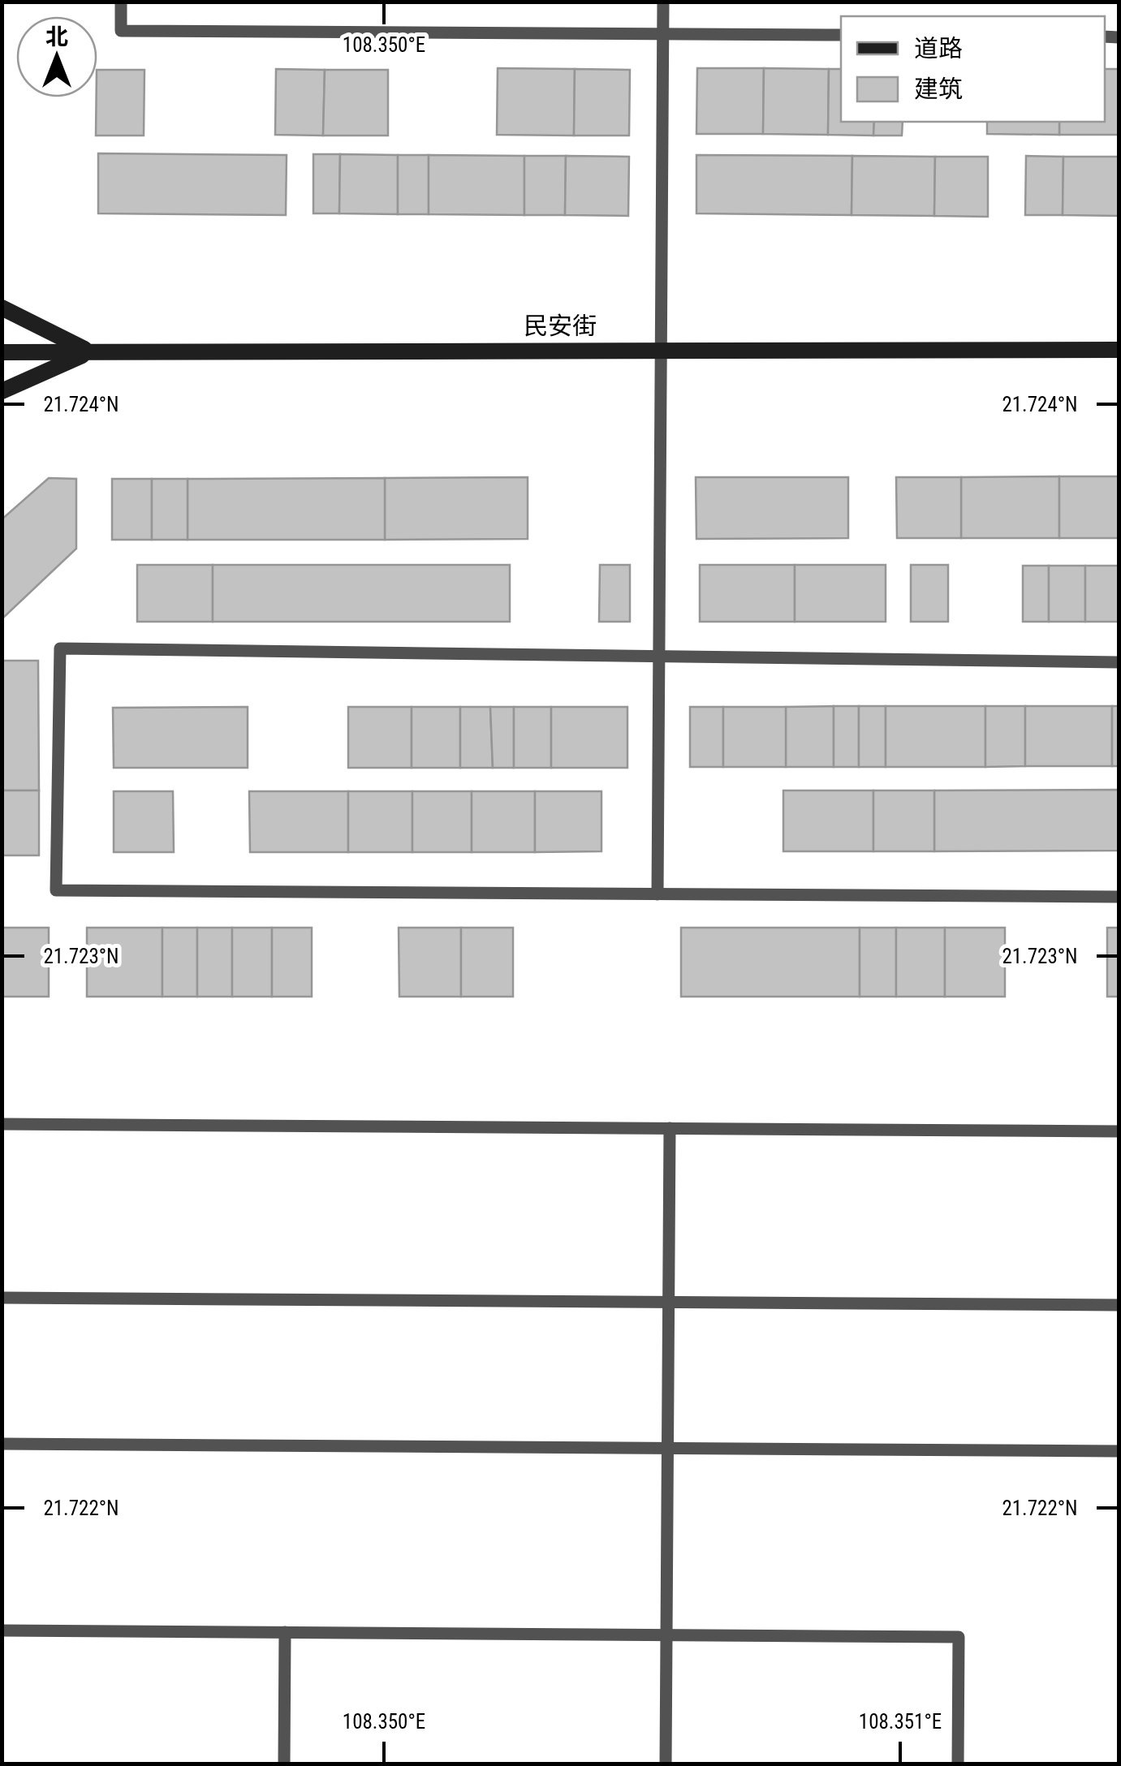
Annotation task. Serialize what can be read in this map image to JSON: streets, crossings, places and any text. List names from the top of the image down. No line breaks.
{"streets":{"main road":["民安街"]},"legend":["道路","建筑"],"north":"top","coordinates":["108.350°E","21.724°N","21.723°N","21.722°N","108.351°E"]}
